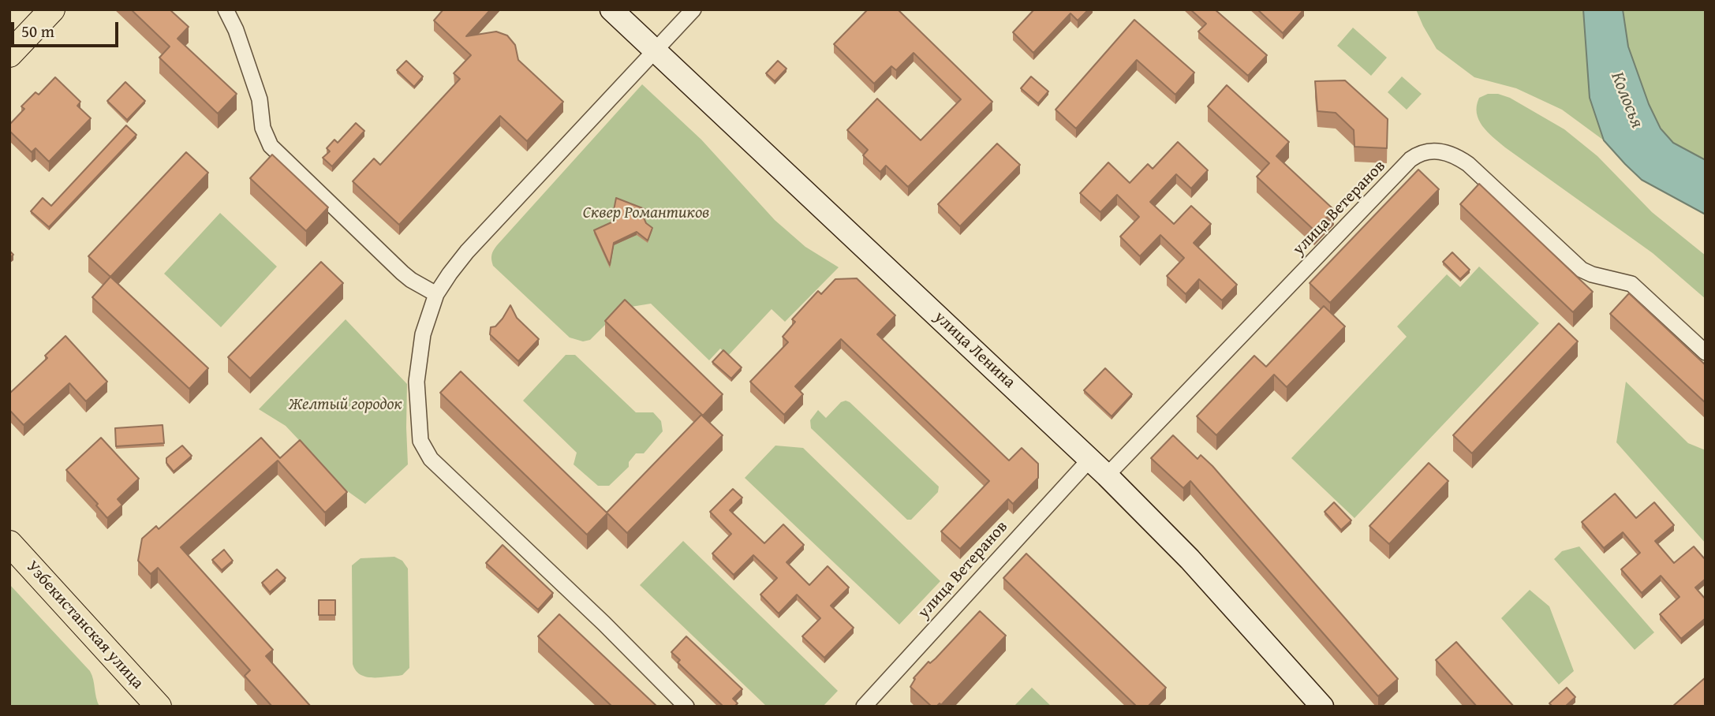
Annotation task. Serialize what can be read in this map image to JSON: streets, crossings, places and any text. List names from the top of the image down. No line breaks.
{"streets":{"main road":["улица Ленина","Узбекистанская улица"],"street":["улица Ветеранов"]},"crossings":[["улица Ветеранов","улица Ленина"]],"water":["Колосья"],"parks":["Сквер Романтиков","Желтый городок"],"scale_bar":"50 m"}
